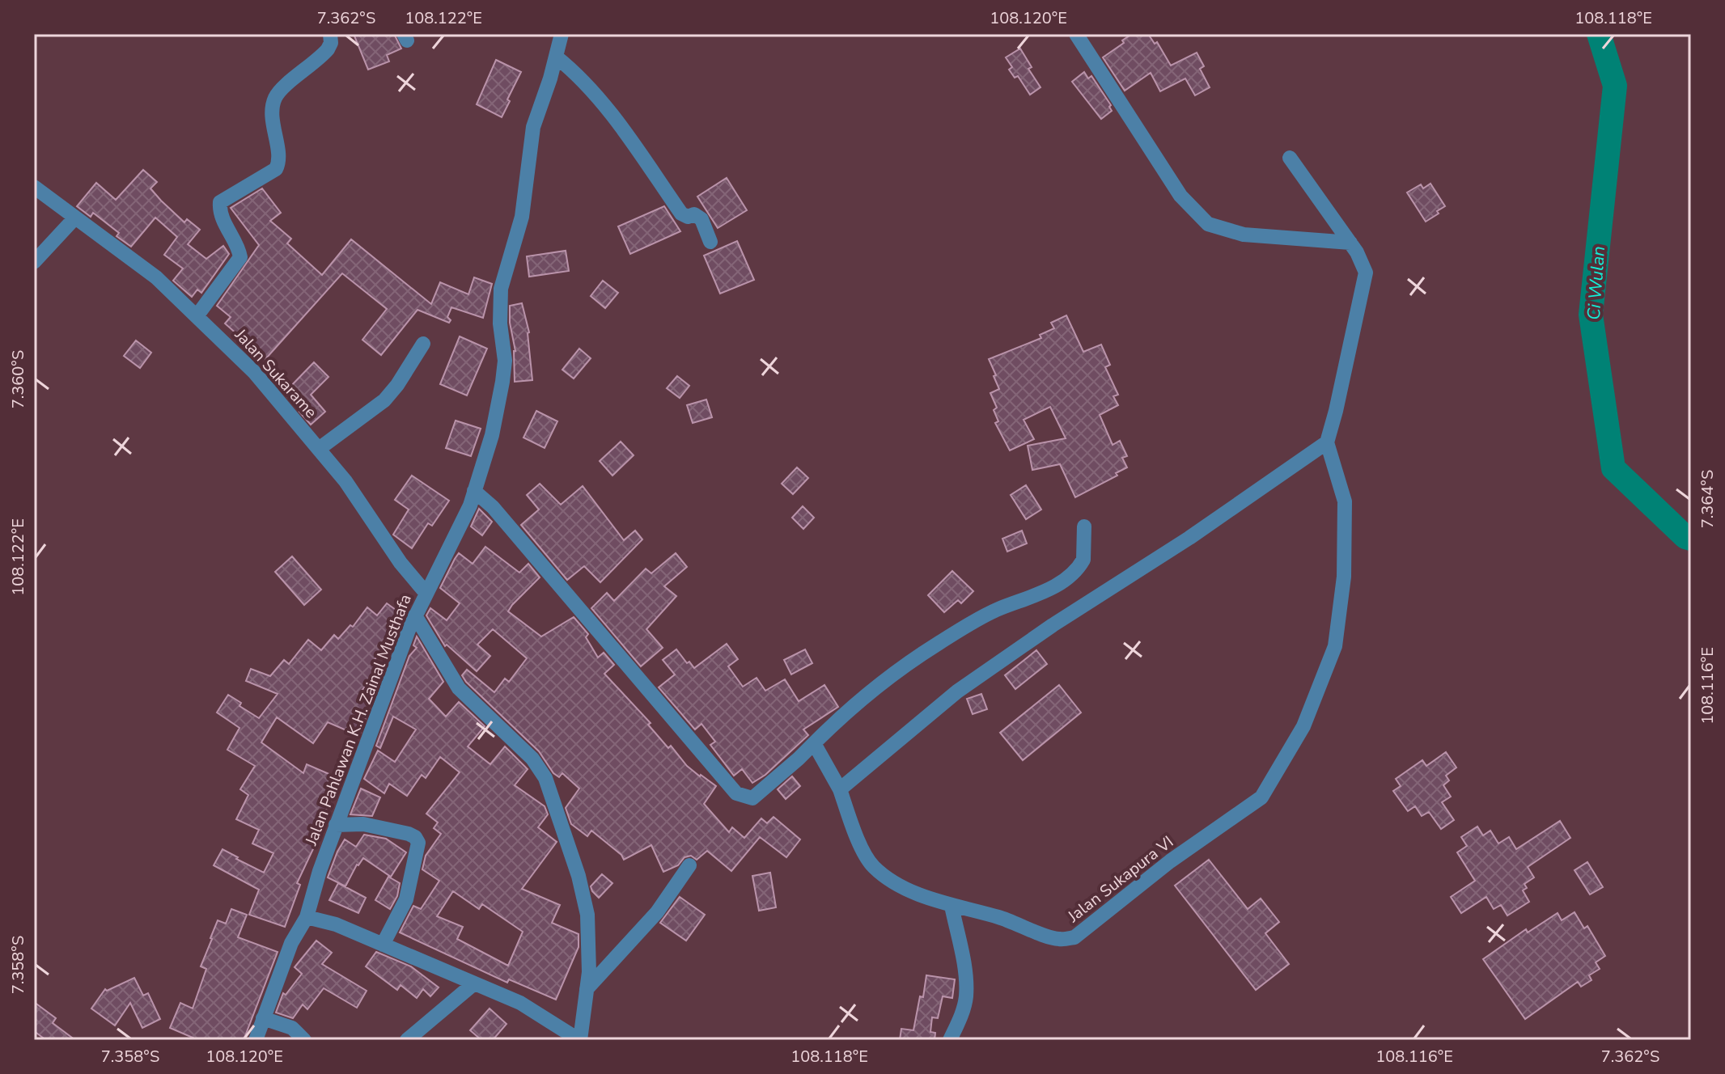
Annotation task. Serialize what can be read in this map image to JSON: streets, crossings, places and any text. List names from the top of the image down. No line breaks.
{"streets":{"street":["Jalan Sukarame","Jalan Pahlawan K.H. Zainal Musthafa","Jalan Sukapura VI"]},"crossings":[["Jalan Sukarame","Jalan Pahlawan K.H. Zainal Musthafa"]],"water":["Ci Wulan"],"coordinates":["7.362°S","108.122°E","108.120°E","108.118°E","7.360°S","7.364°S","108.116°E","7.358°S"]}
